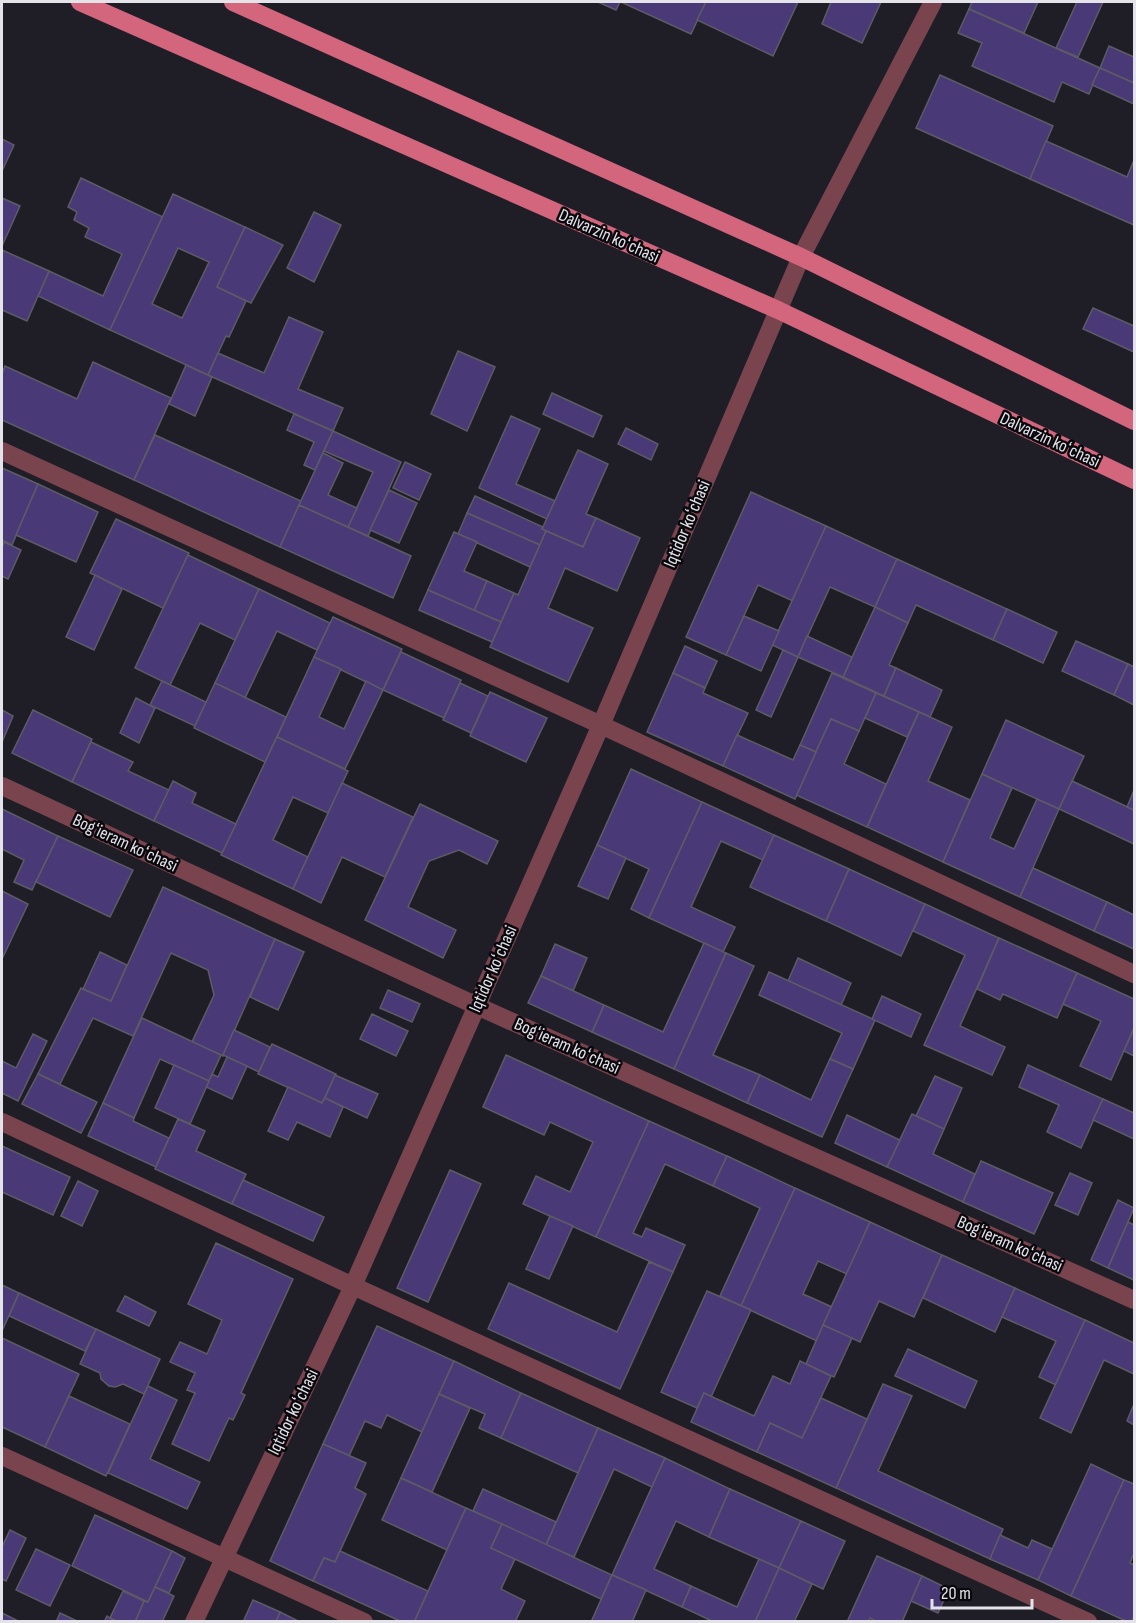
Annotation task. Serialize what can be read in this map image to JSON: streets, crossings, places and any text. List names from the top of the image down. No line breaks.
{"streets":{"main road":["Dalvarzin koʻchasi"],"street":["Iqtidor koʻchasi","Bogʻieram koʻchasi"]},"crossings":[["Dalvarzin koʻchasi","Iqtidor koʻchasi"],["Iqtidor koʻchasi","Bogʻieram koʻchasi"]],"scale_bar":"20 m"}
